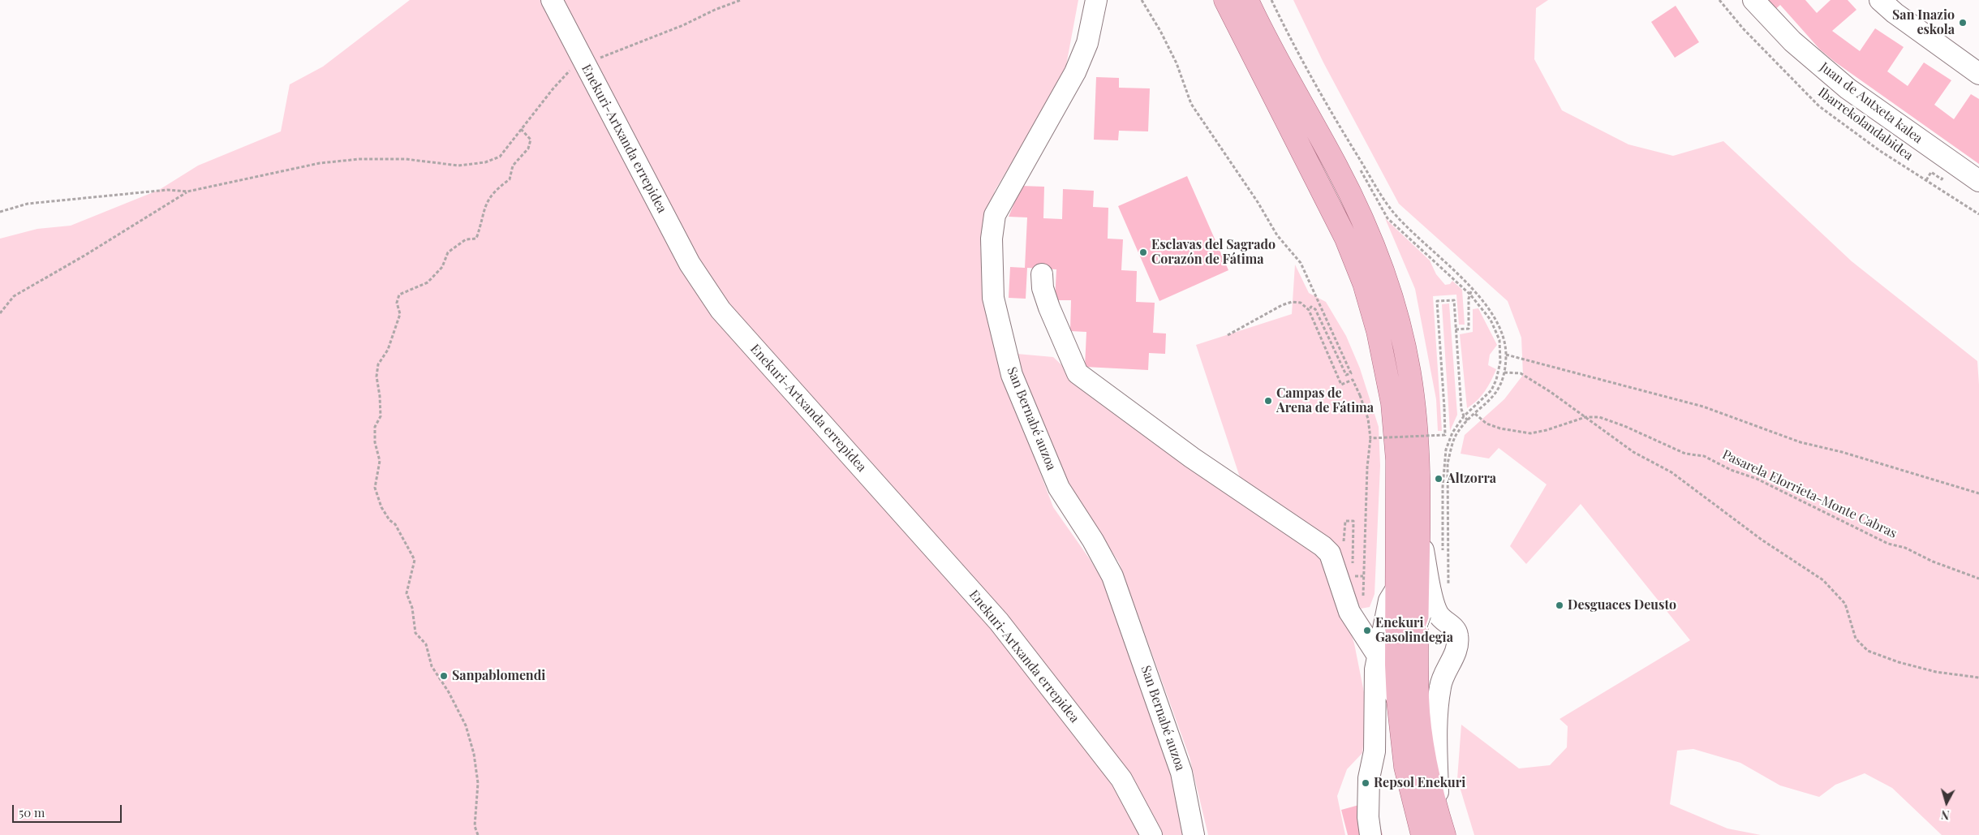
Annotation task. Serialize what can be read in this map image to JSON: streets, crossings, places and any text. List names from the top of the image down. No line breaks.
{"streets":{"street":["Juan de Antxeta kalea","Enekuri-Artxanda errepidea","San Bernabé auzoa"],"path":["Ibarrekolandabidea","Pasarela Elorrieta-Monte Cabras"]},"places":["San Inazio eskola","Esclavas del Sagrado Corazón de Fátima","Campas de Arena de Fátima","Altzorra","Desguaces Deusto","Enekuri / Gasolindegia","Sanpablomendi","Repsol Enekuri"],"scale_bar":"50 m","north":"bottom"}
